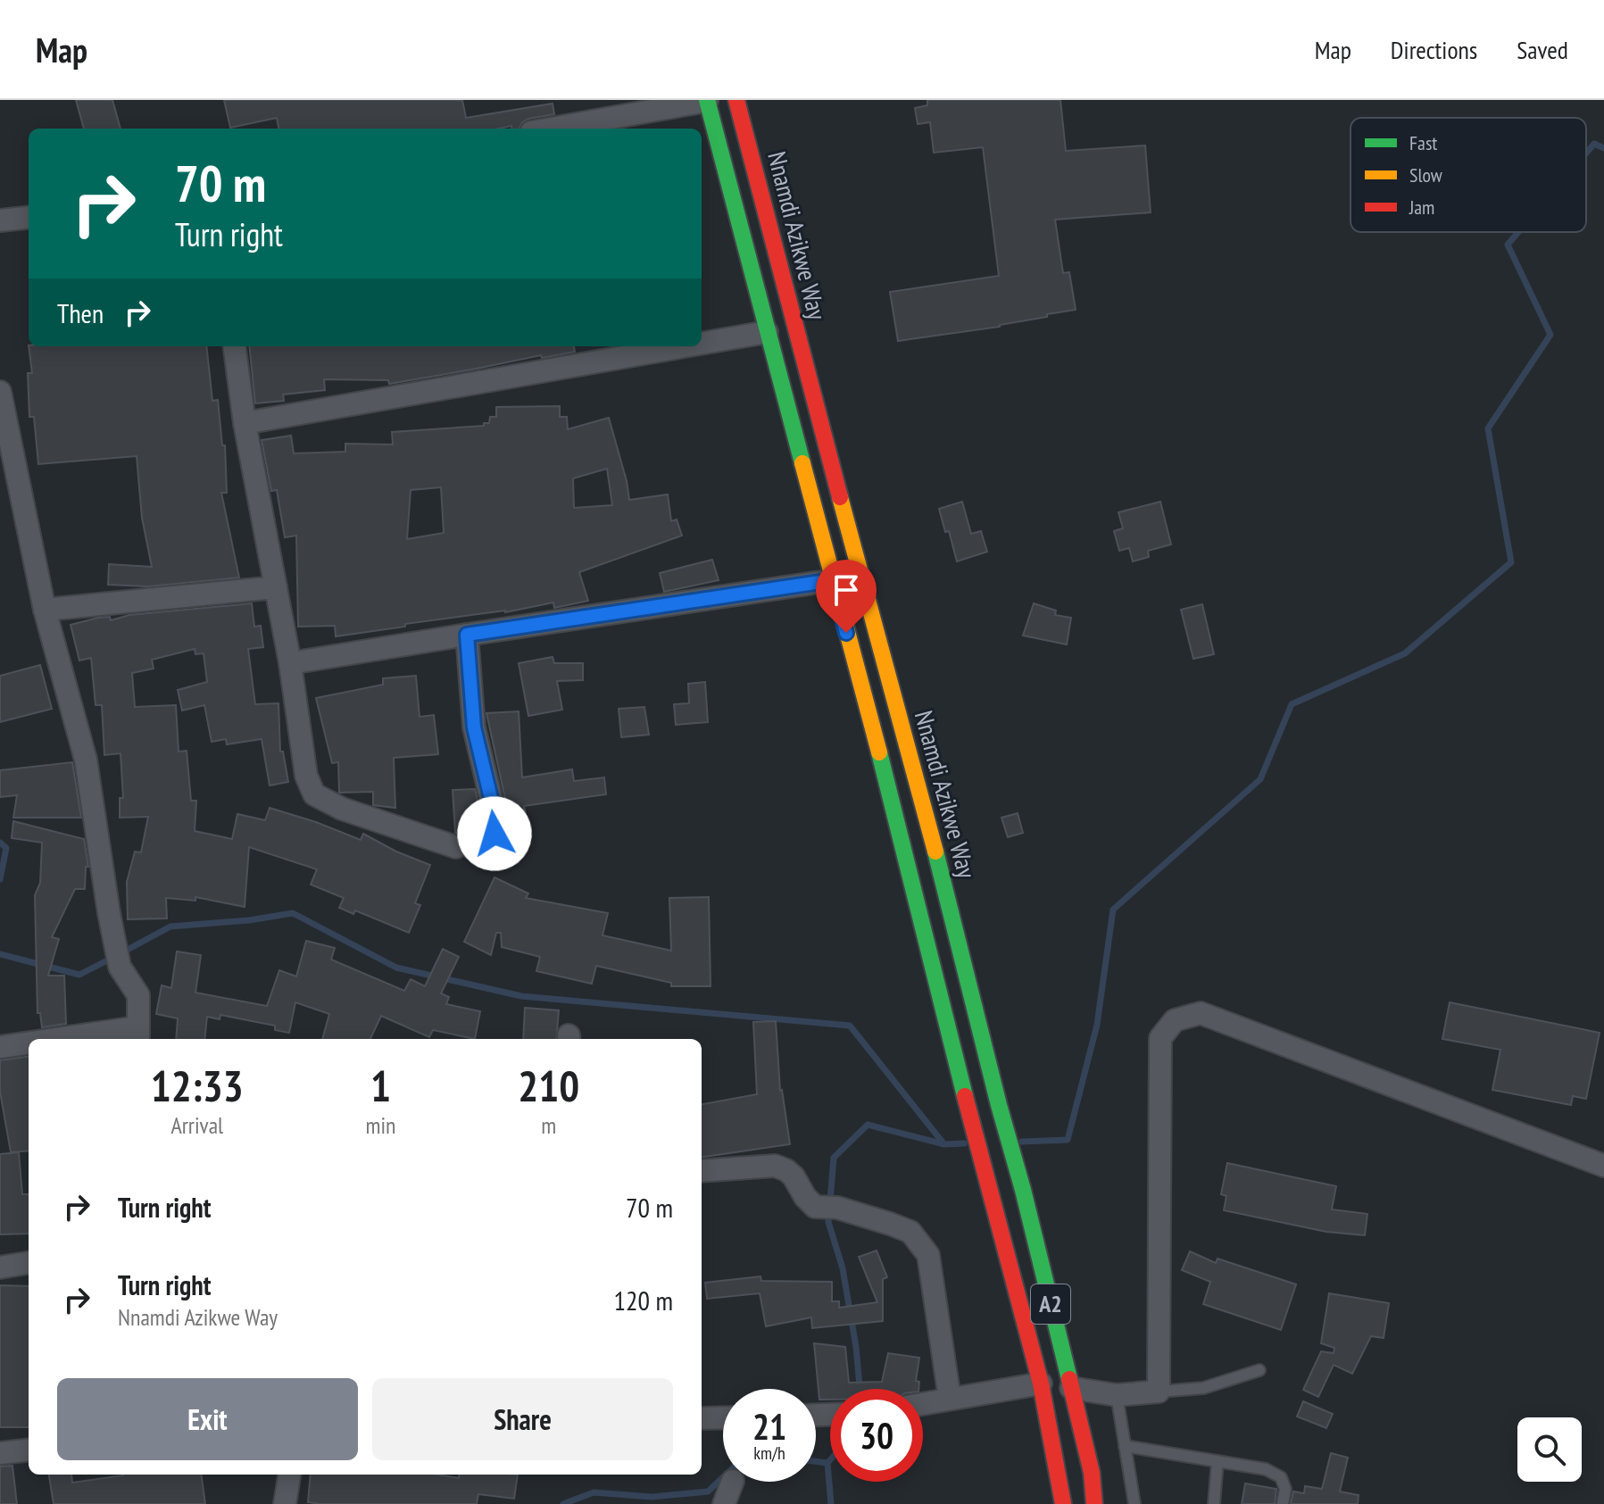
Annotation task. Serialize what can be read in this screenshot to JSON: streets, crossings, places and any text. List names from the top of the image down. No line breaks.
{"streets":{"highway":["Nnamdi Azikwe Way","A2"]},"legend":["Fast","Slow","Jam"],"page":{"header":"Map","nav":["Map","Directions","Saved"],"turn":["70 m","Turn right"],"then":"Then","eta":["12:33","Arrival","1","min","210","m"],"list":[{"name":"Turn right","value":"70 m"},{"name":"Turn right","note":"Nnamdi Azikwe Way","value":"120 m"}],"buttons":["Exit","Share"],"speed":"21 km/h","limit":"30"}}
